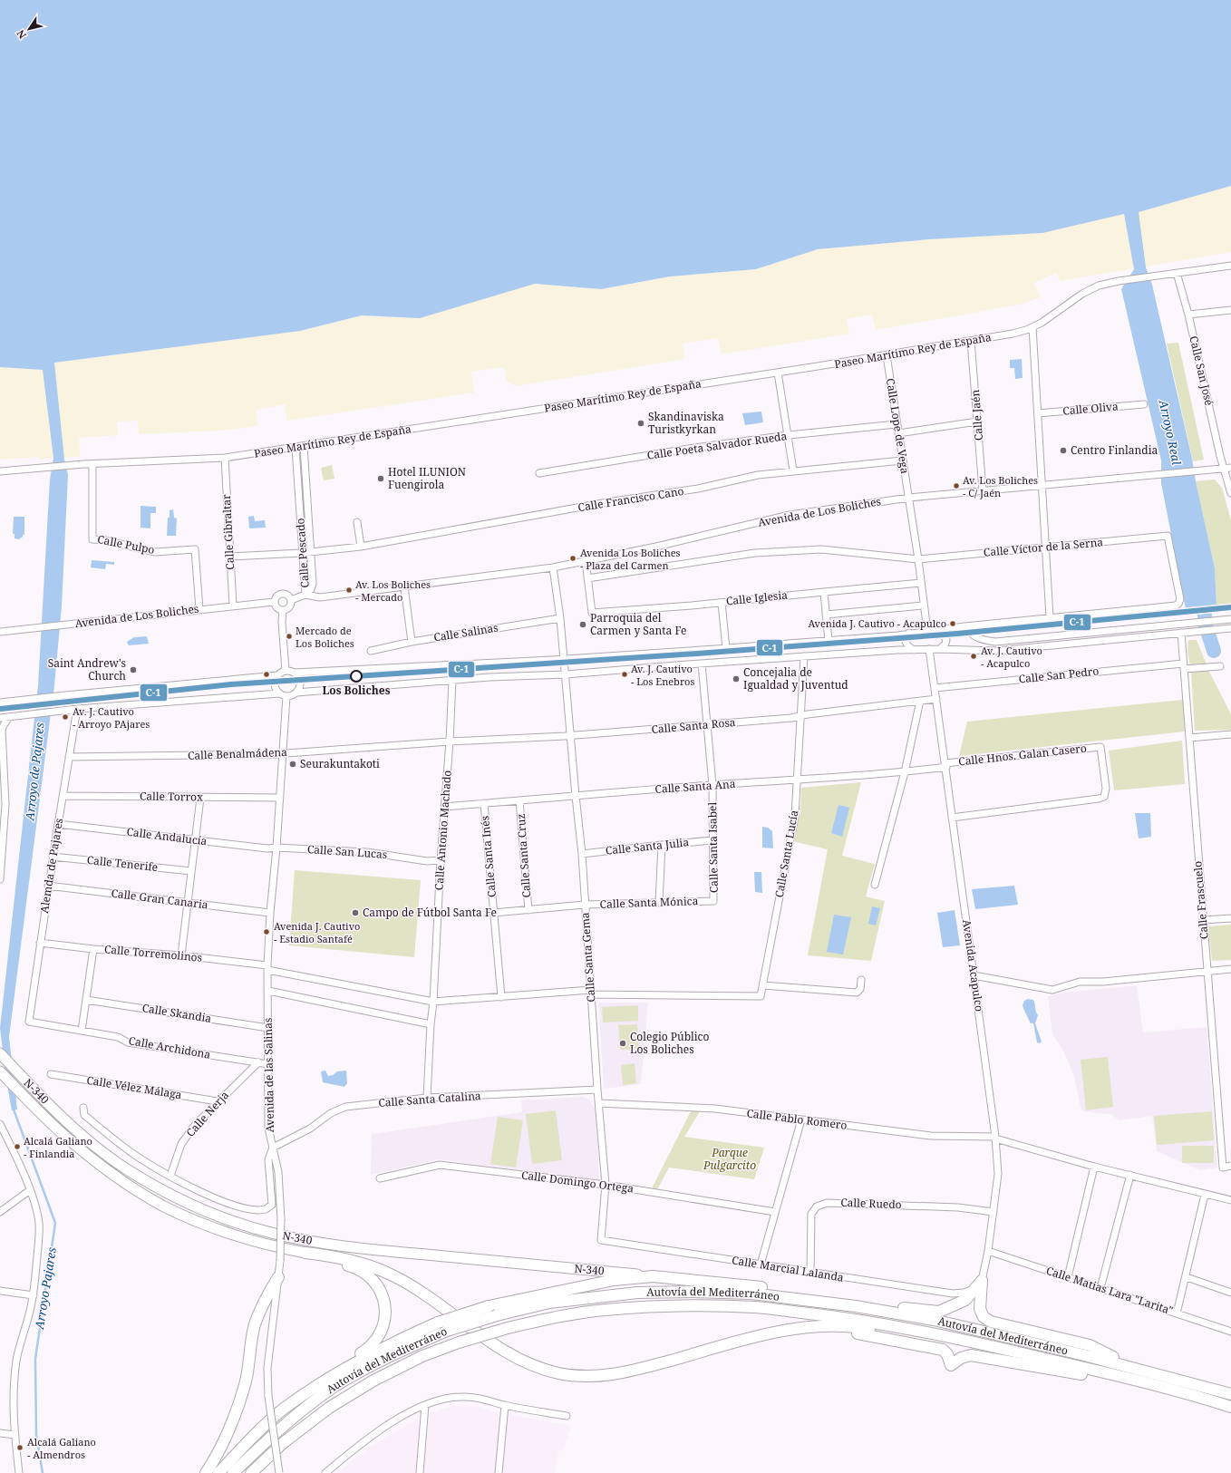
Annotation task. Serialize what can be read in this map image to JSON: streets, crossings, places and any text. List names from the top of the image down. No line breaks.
{"streets":{"highway":["Autovía del Mediterráneo"],"main road":["N-340"],"street":["Paseo Marítimo Rey de España","Calle San José","Calle Oliva","Calle Jaén","Calle Lope de Vega","Calle Poeta Salvador Rueda","Calle Francisco Cano","Avenida de Los Boliches","Calle Gibraltar","Calle Pulpo","Calle Víctor de la Serna","Calle Pescado","Calle Iglesia","Calle Salinas","Calle San Pedro","Calle Santa Rosa","Calle Benalmádena","Calle Hnos. Galan Casero","Calle Santa Ana","Calle Torrox","Calle Antonio Machado","Calle Andalucía","Calle Santa Julia","Calle Santa Isabel","Calle San Lucas","Calle Santa Lucía","Calle Santa Cruz","Calle Santa Inés","Calle Tenerife","Alemda de Pajares","Calle Gran Canaria","Calle Frascuelo","Calle Santa Mónica","Calle Torremolinos","Calle Santa Gema","Avenida Acapulco","Calle Skandia","Calle Archidona","Avenida de las Salinas","Calle Vélez Málaga","Calle Santa Catalina","Calle Nerja","Calle Pablo Romero","Calle Domingo Ortega","Calle Ruedo","Calle Marcial Lalanda","Calle Matias Lara \"Larita\""]},"crossings":[["Paseo Marítimo Rey de España","Calle San José"],["Paseo Marítimo Rey de España","Calle Jaén"],["Paseo Marítimo Rey de España","Calle Lope de Vega"],["Paseo Marítimo Rey de España","Calle Gibraltar"],["Paseo Marítimo Rey de España","Calle Pulpo"],["Paseo Marítimo Rey de España","Calle Pescado"],["Calle San José","Avenida de Los Boliches"],["Calle Jaén","Avenida de Los Boliches"],["Calle Lope de Vega","Calle Poeta Salvador Rueda"],["Calle Lope de Vega","Calle Francisco Cano"],["Calle Lope de Vega","Avenida de Los Boliches"],["Calle Lope de Vega","Calle Víctor de la Serna"],["Calle Lope de Vega","Calle Iglesia"],["Calle Francisco Cano","Calle Gibraltar"],["Calle Francisco Cano","Calle Pescado"],["Avenida de Los Boliches","Calle Gibraltar"],["Avenida de Los Boliches","Calle Pulpo"],["Avenida de Los Boliches","Calle Pescado"],["Avenida de Los Boliches","Calle Santa Gema"],["Calle Víctor de la Serna","Calle Iglesia"],["Calle Salinas","Calle Santa Gema"],["Calle San Pedro","Calle Frascuelo"],["Calle San Pedro","Avenida Acapulco"],["Calle Santa Rosa","Calle Benalmádena"],["Calle Santa Rosa","Calle Antonio Machado"],["Calle Santa Rosa","Calle Santa Isabel"],["Calle Santa Rosa","Calle Santa Lucía"],["Calle Santa Rosa","Calle Santa Gema"],["Calle Santa Rosa","Avenida Acapulco"],["Calle Benalmádena","Calle Antonio Machado"],["Calle Benalmádena","Alemda de Pajares"],["Calle Benalmádena","Avenida de las Salinas"],["Calle Hnos. Galan Casero","Calle Santa Ana"],["Calle Hnos. Galan Casero","Avenida Acapulco"],["Calle Santa Ana","Calle Antonio Machado"],["Calle Santa Ana","Calle Santa Isabel"],["Calle Santa Ana","Calle Santa Lucía"],["Calle Santa Ana","Calle Santa Cruz"],["Calle Santa Ana","Calle Santa Inés"],["Calle Santa Ana","Calle Santa Gema"],["Calle Santa Ana","Avenida Acapulco"],["Calle Torrox","Alemda de Pajares"],["Calle Torrox","Avenida de las Salinas"],["Calle Antonio Machado","Calle San Lucas"],["Calle Antonio Machado","Calle Torremolinos"],["Calle Antonio Machado","Calle Santa Catalina"],["Calle Andalucía","Calle San Lucas"],["Calle Andalucía","Alemda de Pajares"],["Calle Andalucía","Avenida de las Salinas"],["Calle Santa Julia","Calle Santa Isabel"],["Calle Santa Julia","Calle Santa Gema"],["Calle Santa Isabel","Calle Santa Mónica"],["Calle San Lucas","Avenida de las Salinas"],["Calle Santa Lucía","Calle Torremolinos"],["Calle Santa Cruz","Calle Santa Mónica"],["Calle Santa Inés","Calle Santa Mónica"],["Calle Santa Inés","Calle Torremolinos"],["Calle Tenerife","Alemda de Pajares"],["Alemda de Pajares","Calle Gran Canaria"],["Alemda de Pajares","Calle Torremolinos"],["Alemda de Pajares","Calle Archidona"],["Calle Gran Canaria","Avenida de las Salinas"],["Calle Santa Mónica","Calle Santa Gema"],["Calle Torremolinos","Calle Santa Gema"],["Calle Torremolinos","Avenida de las Salinas"],["Calle Santa Gema","Calle Santa Catalina"],["Calle Santa Gema","Calle Pablo Romero"],["Calle Santa Gema","Calle Domingo Ortega"],["Calle Santa Gema","Calle Marcial Lalanda"],["Avenida Acapulco","Calle Pablo Romero"],["Avenida Acapulco","Calle Ruedo"],["Avenida Acapulco","Calle Marcial Lalanda"],["Avenida Acapulco","Calle Matias Lara \"Larita\""],["Calle Skandia","Avenida de las Salinas"],["Calle Archidona","Avenida de las Salinas"],["Calle Archidona","Calle Nerja"],["Avenida de las Salinas","Calle Santa Catalina"],["Calle Vélez Málaga","Calle Nerja"],["Calle Ruedo","Calle Marcial Lalanda"]],"water":["Arroyo Real","Arroyo de Pajares","Arroyo Pajares"],"parks":["Parque Pulgarcito"],"places":["Skandinaviska Turistkyrkan","Centro Finlandia","Hotel ILUNION Fuengirola","Av. Los Boliches - C/ Jaén","Avenida Los Boliches - Plaza del Carmen","Av. Los Boliches - Mercado","Avenida J. Cautivo - Acapulco","Parroquia del Carmen y Santa Fe","Mercado de Los Boliches","Av. J. Cautivo - Acapulco","Saint Andrew's Church","Av. J. Cautivo - Los Enebros","Los Boliches","Concejalia de Igualdad y Juventud","Av. J. Cautivo - Arroyo PAjares","Seurakuntakoti","Campo de Fútbol Santa Fe","Avenida J. Cautivo - Estadio Santafé","Colegio Público Los Boliches","Alcalá Galiano - Finlandia","Alcalá Galiano - Almendros"],"lines":["transit line C-1"],"north":"bottom left"}
